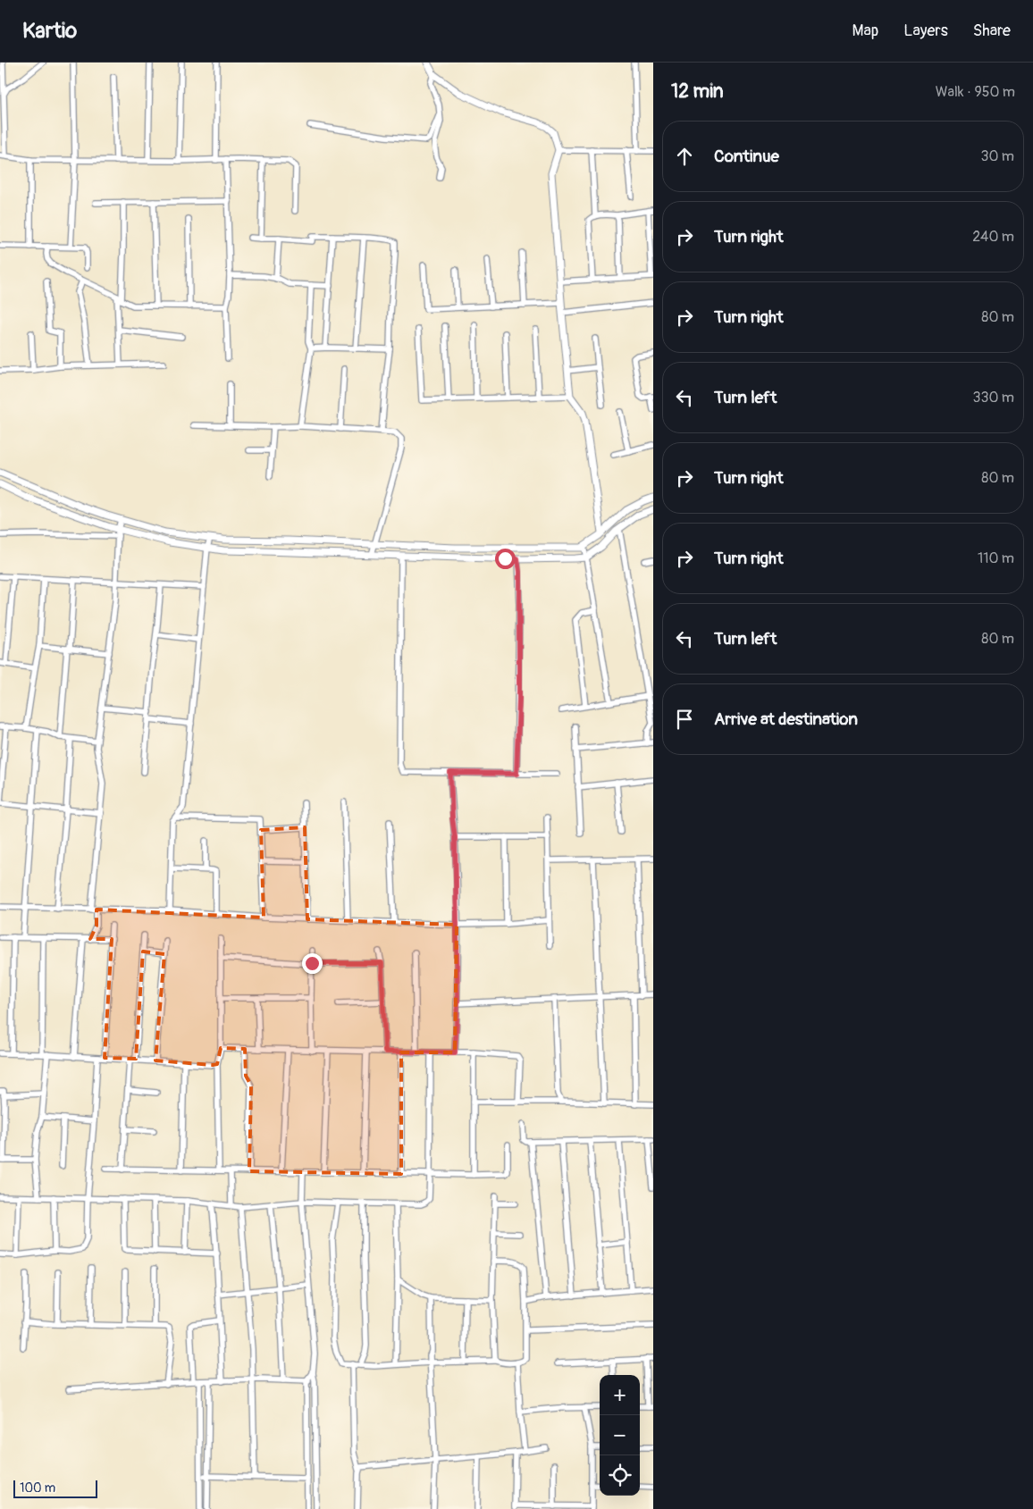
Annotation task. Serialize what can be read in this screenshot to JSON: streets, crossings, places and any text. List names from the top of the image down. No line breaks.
{"scale_bar":"100 m","page":{"header":"Kartio","nav":["Map","Layers","Share"],"heading":["12 min","Walk · 950 m"],"list":[["Continue","30 m"],["Turn right","240 m"],["Turn right","80 m"],["Turn left","330 m"],["Turn right","80 m"],["Turn right","110 m"],["Turn left","80 m"],"Arrive at destination"],"map_buttons":["+","−"],"scale":"100 m"}}
